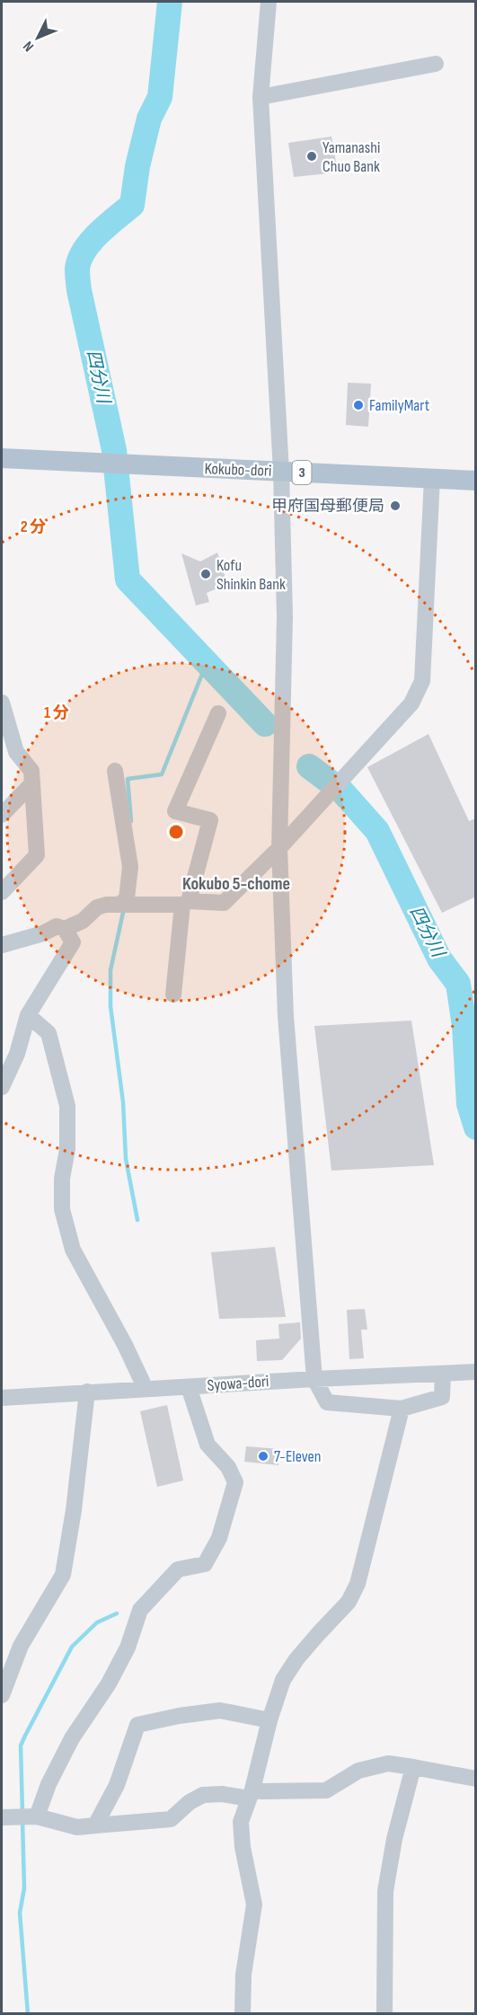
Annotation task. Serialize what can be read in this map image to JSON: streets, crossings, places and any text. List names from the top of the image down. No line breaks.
{"streets":{"main road":["Kokubo-dori","3"],"street":["Syowa-dori"]},"districts":["Kokubo 5-chome"],"water":["四分川"],"places":["Yamanashi Chuo Bank","FamilyMart","甲府国母郵便局","Kofu Shinkin Bank","7-Eleven"],"north":"bottom left","rings":["2 分","1 分"]}
